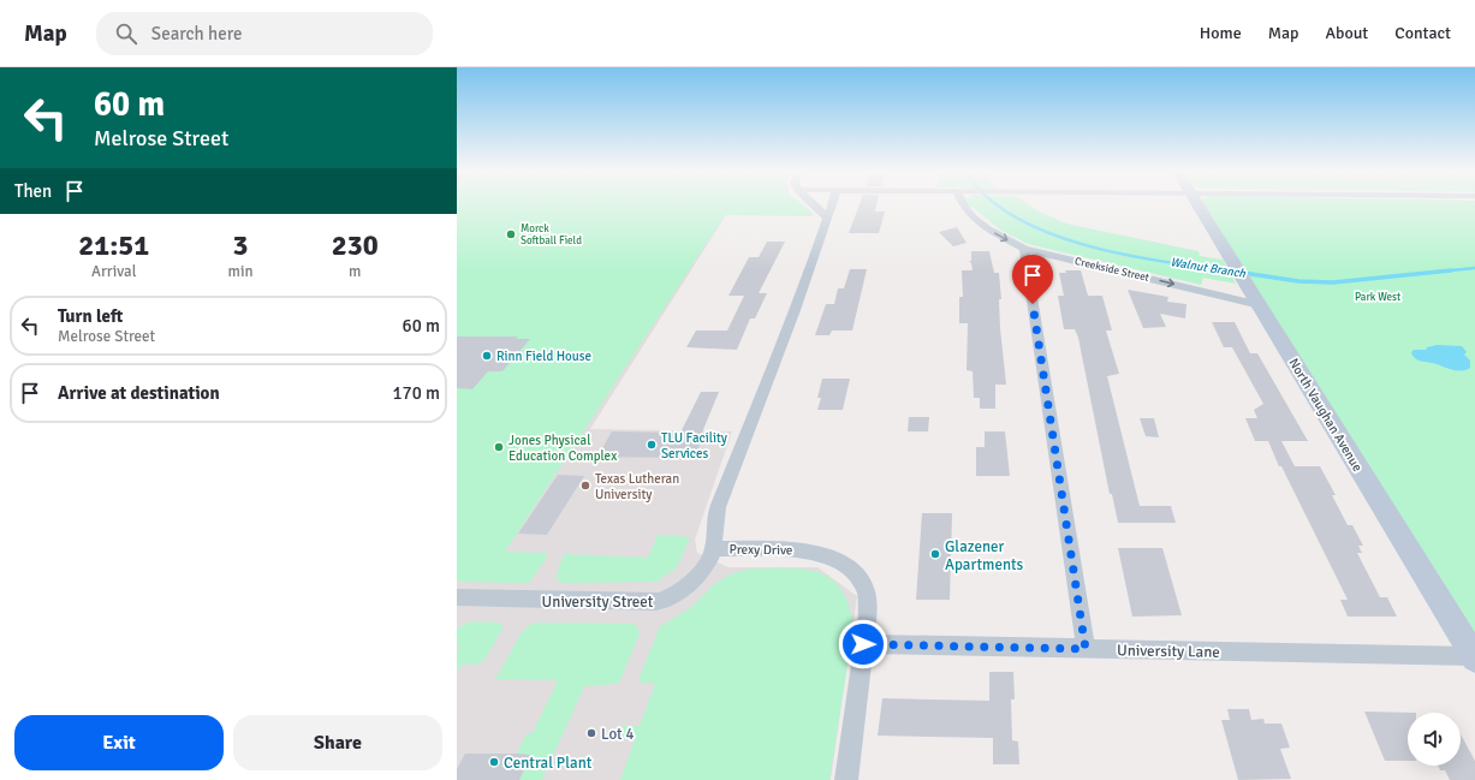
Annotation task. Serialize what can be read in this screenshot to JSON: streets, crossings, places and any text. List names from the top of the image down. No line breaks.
{"streets":{"street":["Creekside Street","North Vaughan Avenue","Prexy Drive","University Street","University Lane"]},"crossings":[["Creekside Street","North Vaughan Avenue"],["North Vaughan Avenue","University Lane"],["Prexy Drive","University Street"],["Prexy Drive","University Lane"]],"one_way":["Creekside Street"],"water":["Walnut Branch"],"parks":["Park West"],"places":["Morck Softball Field","Rinn Field House","TLU Facility Services","Jones Physical Education Complex","Texas Lutheran University","Glazener Apartments","Lot 4","Central Plant"],"page":{"header":"Map","search":"Search here","nav":["Home","Map","About","Contact"],"turn":["60 m","Melrose Street"],"then":"Then","eta":["21:51","Arrival","3","min","230","m"],"list":[{"name":"Turn left","note":"Melrose Street","value":"60 m"},{"name":"Arrive at destination","value":"170 m"}],"buttons":["Exit","Share"]}}
